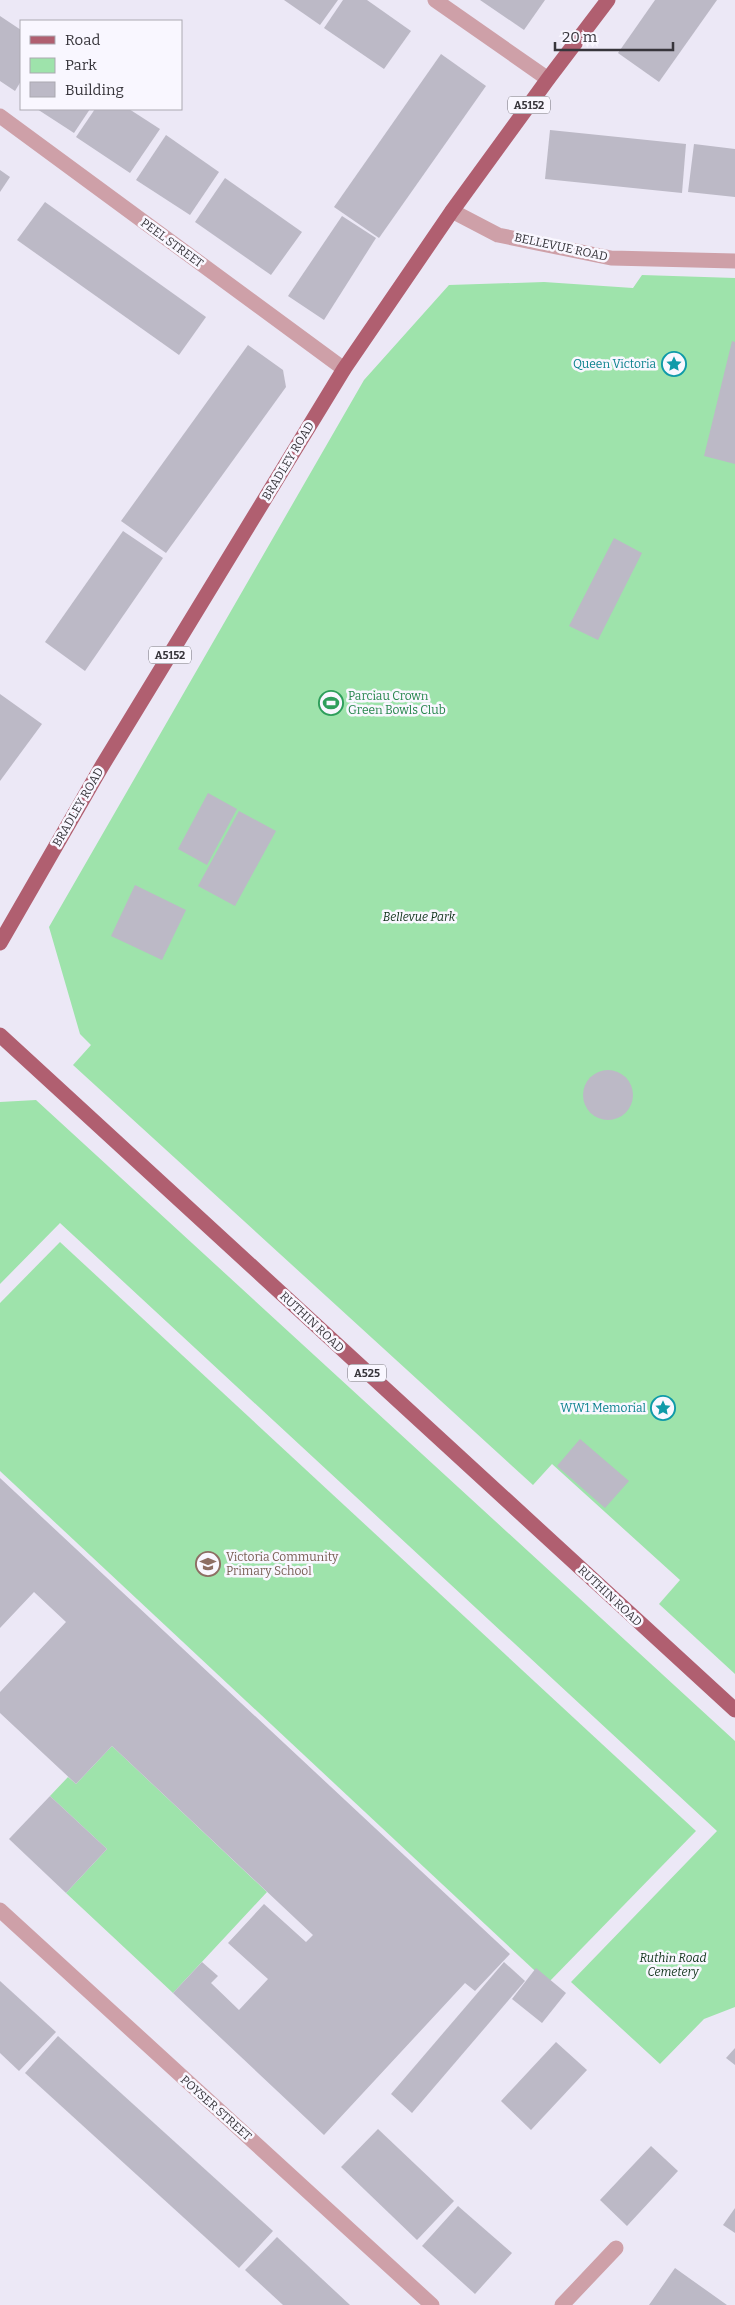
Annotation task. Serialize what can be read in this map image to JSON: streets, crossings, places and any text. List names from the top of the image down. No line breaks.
{"streets":{"main road":["A5152","BRADLEY ROAD","RUTHIN ROAD","A525"],"street":["PEEL STREET","BELLEVUE ROAD","POYSER STREET"]},"crossings":[["PEEL STREET","BRADLEY ROAD"],["BELLEVUE ROAD","BRADLEY ROAD"]],"parks":["Bellevue Park","Ruthin Road Cemetery"],"places":{"place":["Queen Victoria","WW1 Memorial"],"sports":["Parciau Crown Green Bowls Club"],"school or university":["Victoria Community Primary School"]},"legend":["Road","Park","Building"],"scale_bar":"20 m"}
